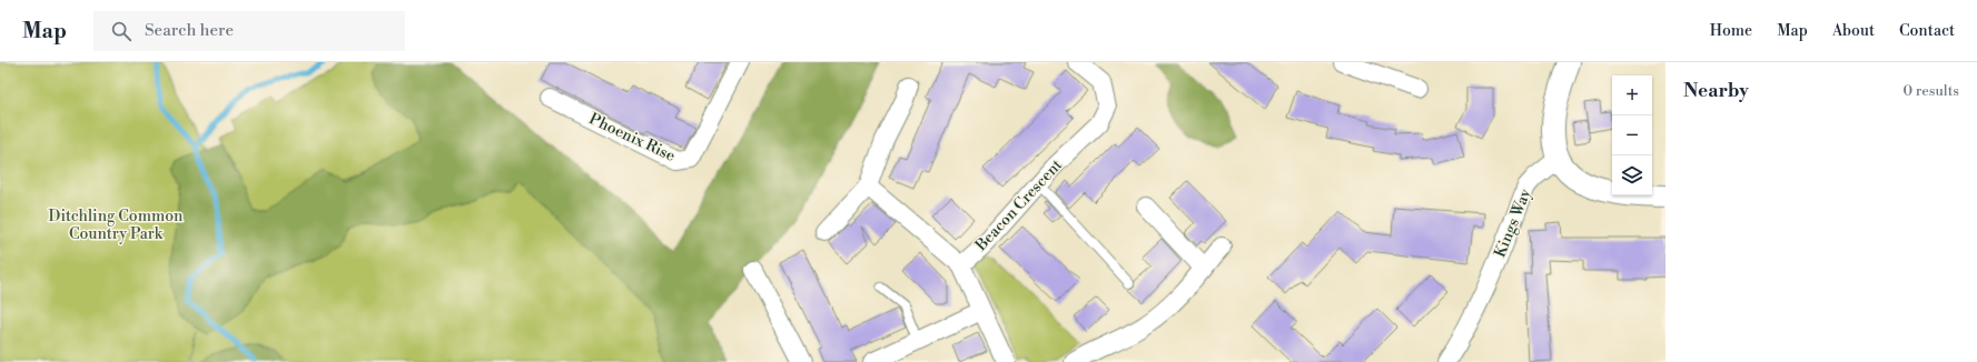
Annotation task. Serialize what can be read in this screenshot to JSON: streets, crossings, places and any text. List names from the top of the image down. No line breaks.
{"streets":{"street":["Phoenix Rise","Beacon Crescent","Kings Way"]},"parks":["Ditchling Common Country Park"],"page":{"header":"Map","search":"Search here","nav":["Home","Map","About","Contact"],"heading":["Nearby","0 results"],"map_buttons":["+","−"]}}
